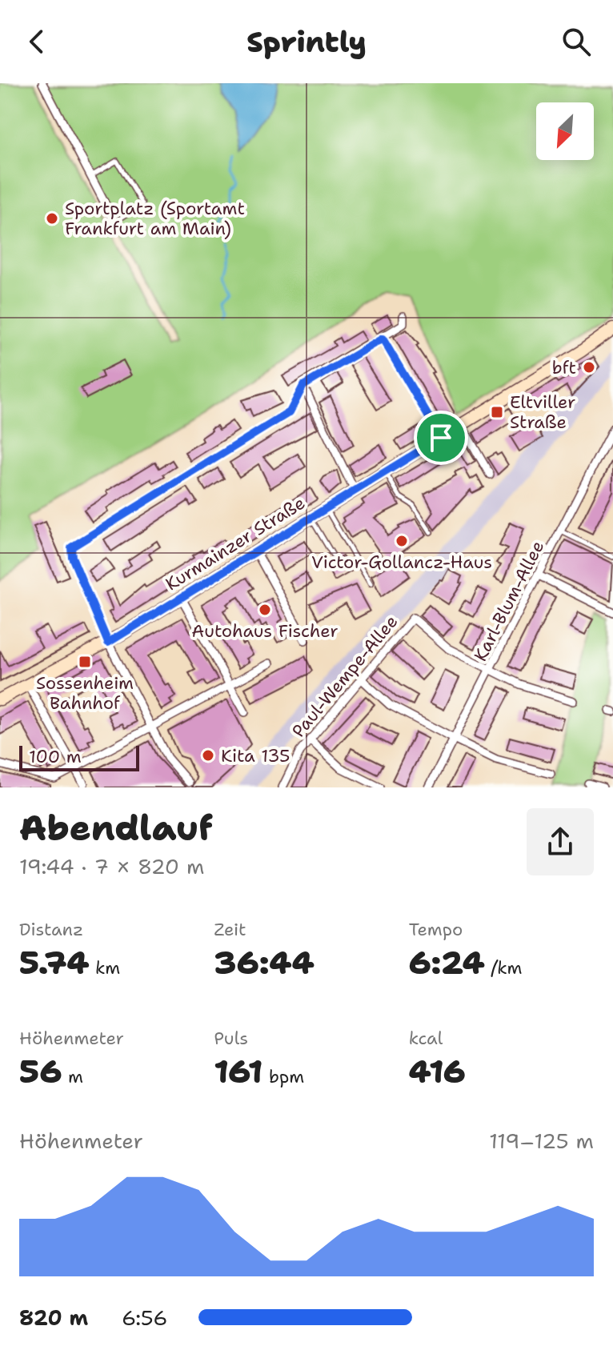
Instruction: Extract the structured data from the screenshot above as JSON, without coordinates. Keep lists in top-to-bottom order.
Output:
{
  "streets": {
    "main road": ["Kurmainzer Straße"],
    "street": ["Karl-Blum-Allee", "Paul-Wempe-Allee"]
  },
  "crossings": [
    ["Karl-Blum-Allee", "Paul-Wempe-Allee"]
  ],
  "places": {
    "other": [
      "Sportplatz (Sportamt Frankfurt am Main)",
      "bft",
      "Victor-Gollancz-Haus",
      "Autohaus Fischer",
      "Kita 135"
    ],
    "transit": ["Eltviller Straße", "Sossenheim Bahnhof"]
  },
  "scale_bar": "100 m",
  "north": "bottom left",
  "page": {
    "header": "Sprintly",
    "scale": "100 m",
    "heading": ["Abendlauf", "19:44 · 7 × 820 m"],
    "stats": [
      ["Distanz", "5.74 km"],
      ["Zeit", "36:44"],
      ["Tempo", "6:24 /km"],
      ["Höhenmeter", "56 m"],
      ["Puls", "161 bpm"],
      ["kcal", "416"]
    ],
    "chart": ["Höhenmeter", "119–125 m"],
    "list": [
      {
        "name": "820 m",
        "note": "6:56"
      }
    ]
  }
}
